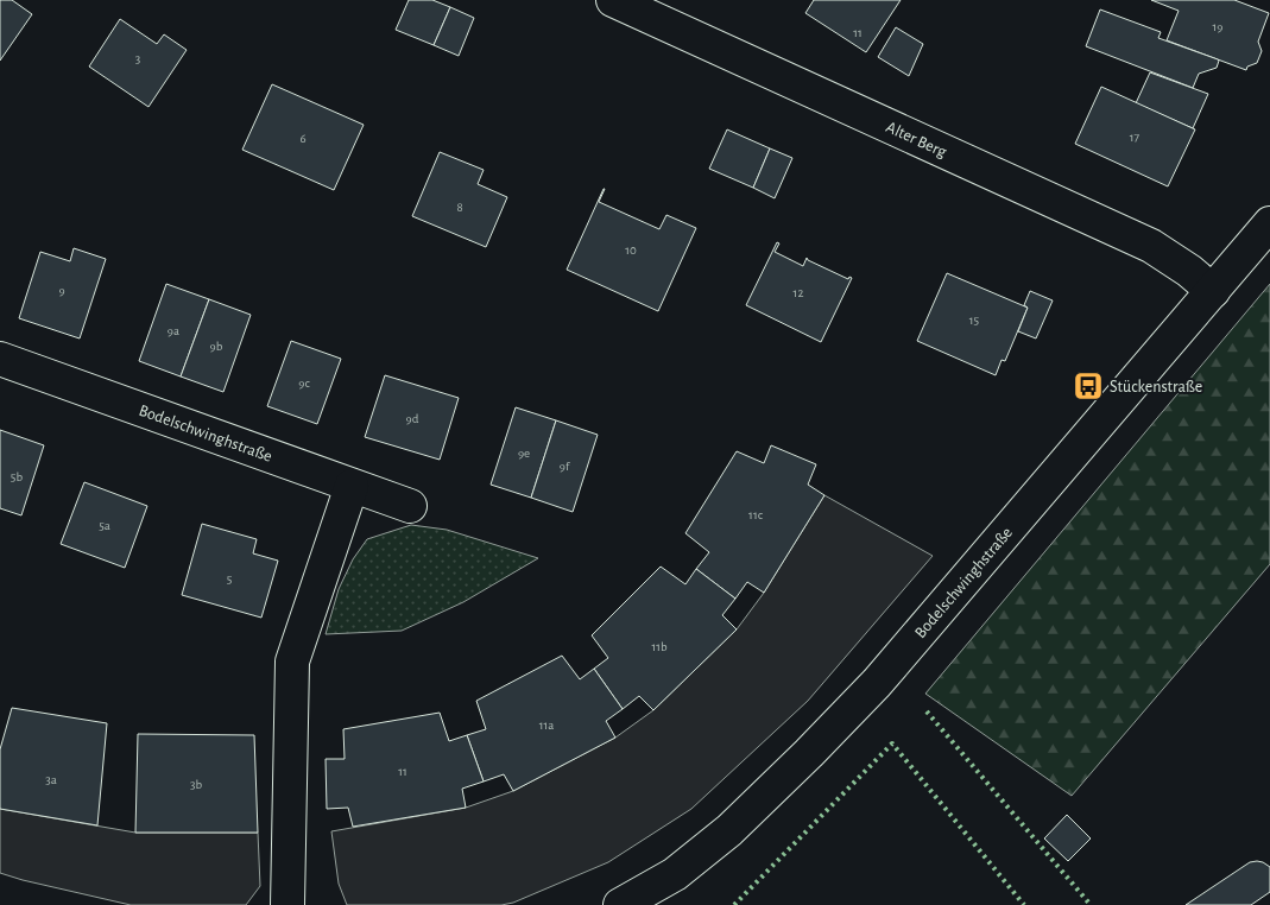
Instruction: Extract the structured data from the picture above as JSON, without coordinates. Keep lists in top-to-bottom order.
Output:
{
  "streets": {
    "street": ["Alter Berg", "Bodelschwinghstraße"]
  },
  "crossings": [
    ["Alter Berg", "Bodelschwinghstraße"]
  ],
  "places": {
    "bus stop": ["Stückenstraße"]
  },
  "house_numbers": [
    "19",
    "11",
    "3",
    "17",
    "6",
    "8",
    "10",
    "9",
    "12",
    "15",
    "9a",
    "9b",
    "9c",
    "9d",
    "9e",
    "9f",
    "5b",
    "11c",
    "5a",
    "5",
    "11b",
    "11a",
    "11",
    "3a",
    "3b"
  ]
}
